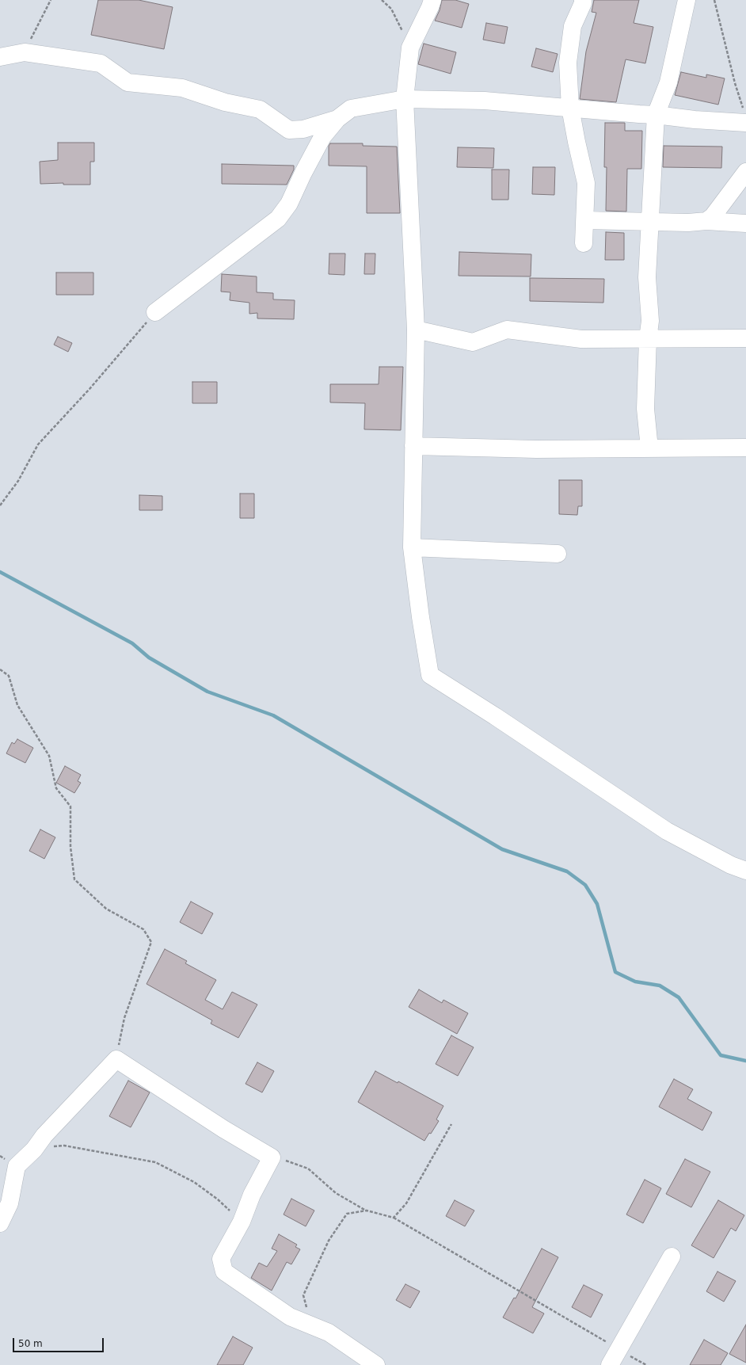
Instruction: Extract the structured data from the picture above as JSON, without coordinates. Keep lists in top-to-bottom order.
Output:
{
  "scale_bar": "50 m"
}
